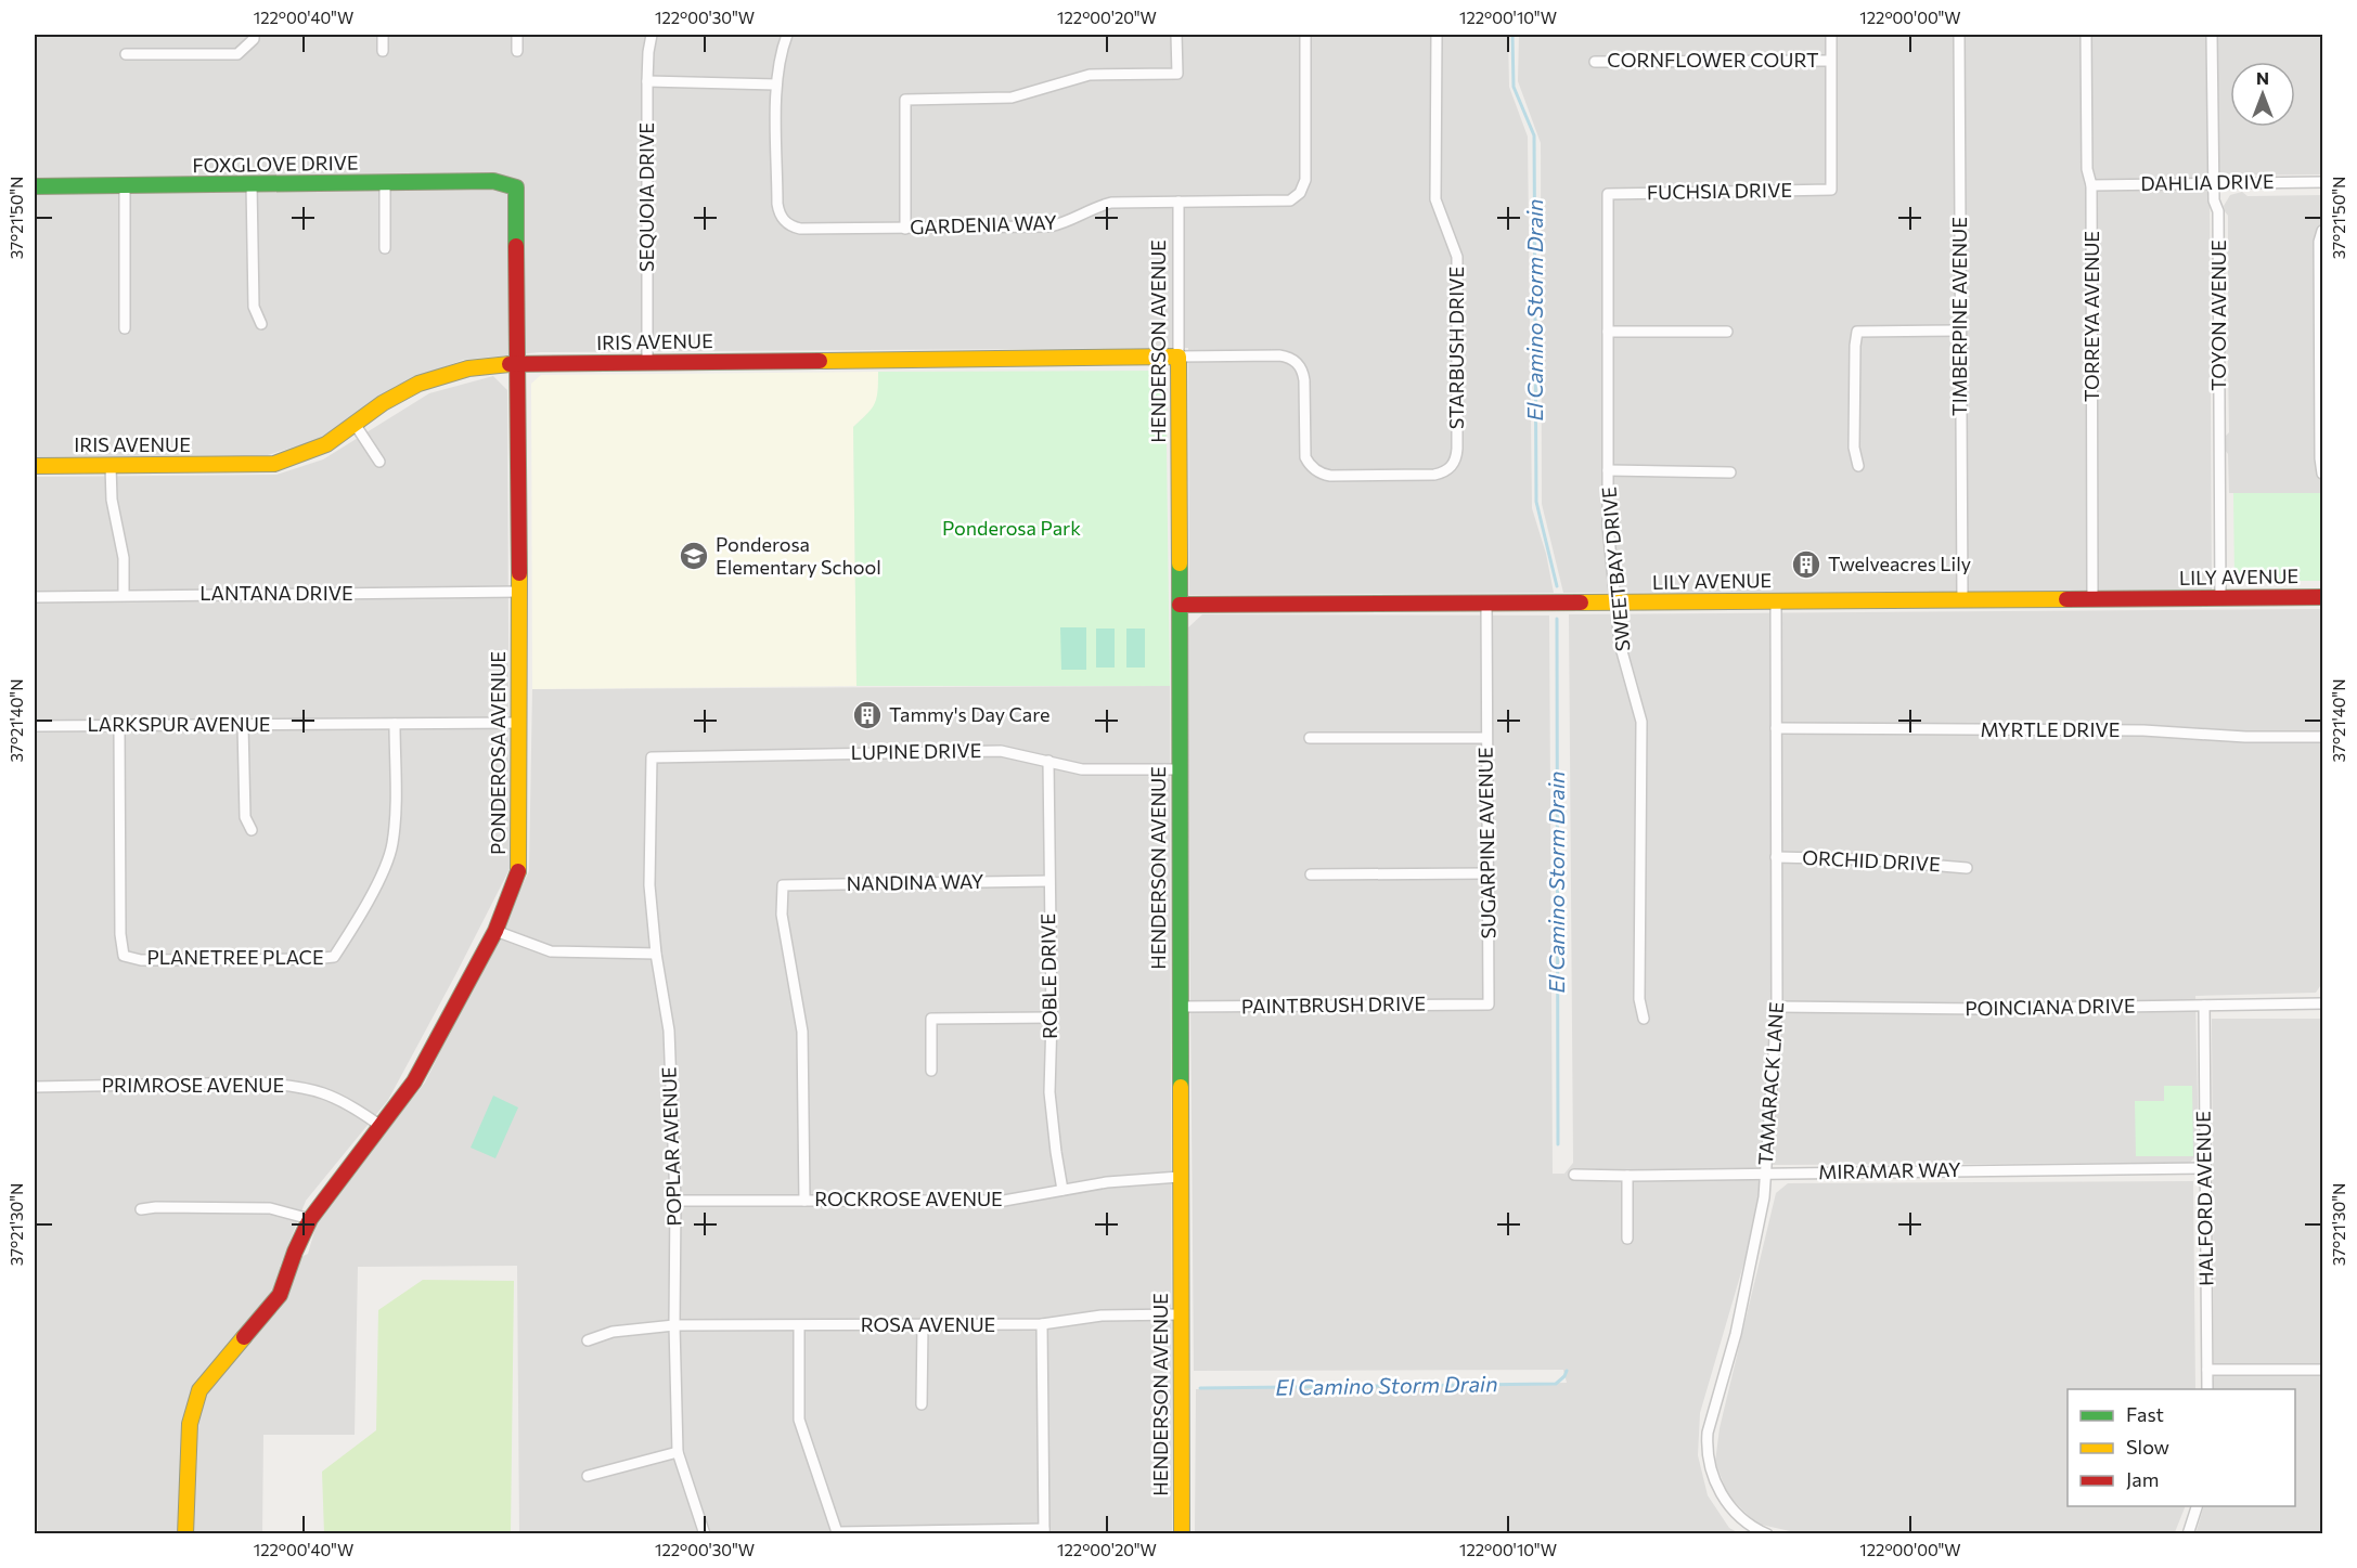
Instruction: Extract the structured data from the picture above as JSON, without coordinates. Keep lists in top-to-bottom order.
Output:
{
  "streets": {
    "street": [
      "CORNFLOWER COURT",
      "FOXGLOVE DRIVE",
      "DAHLIA DRIVE",
      "FUCHSIA DRIVE",
      "SEQUOIA DRIVE",
      "GARDENIA WAY",
      "TOYON AVENUE",
      "TIMBERPINE AVENUE",
      "TORREYA AVENUE",
      "HENDERSON AVENUE",
      "IRIS AVENUE",
      "STARBUSH DRIVE",
      "SWEETBAY DRIVE",
      "LILY AVENUE",
      "LANTANA DRIVE",
      "LARKSPUR AVENUE",
      "MYRTLE DRIVE",
      "LUPINE DRIVE",
      "PONDEROSA AVENUE",
      "SUGARPINE AVENUE",
      "ORCHID DRIVE",
      "NANDINA WAY",
      "PLANETREE PLACE",
      "ROBLE DRIVE",
      "PAINTBRUSH DRIVE",
      "POINCIANA DRIVE",
      "TAMARACK LANE",
      "PRIMROSE AVENUE",
      "POPLAR AVENUE",
      "MIRAMAR WAY",
      "HALFORD AVENUE",
      "ROCKROSE AVENUE",
      "ROSA AVENUE"
    ]
  },
  "crossings": [
    ["CORNFLOWER COURT", "FUCHSIA DRIVE"],
    ["FOXGLOVE DRIVE", "PONDEROSA AVENUE"],
    ["DAHLIA DRIVE", "TOYON AVENUE"],
    ["DAHLIA DRIVE", "TORREYA AVENUE"],
    ["FUCHSIA DRIVE", "SWEETBAY DRIVE"],
    ["SEQUOIA DRIVE", "IRIS AVENUE"],
    ["GARDENIA WAY", "HENDERSON AVENUE"],
    ["TOYON AVENUE", "LILY AVENUE"],
    ["TIMBERPINE AVENUE", "LILY AVENUE"],
    ["TORREYA AVENUE", "LILY AVENUE"],
    ["HENDERSON AVENUE", "IRIS AVENUE"],
    ["HENDERSON AVENUE", "LILY AVENUE"],
    ["HENDERSON AVENUE", "LUPINE DRIVE"],
    ["HENDERSON AVENUE", "PAINTBRUSH DRIVE"],
    ["HENDERSON AVENUE", "ROCKROSE AVENUE"],
    ["HENDERSON AVENUE", "ROSA AVENUE"],
    ["IRIS AVENUE", "STARBUSH DRIVE"],
    ["IRIS AVENUE", "PONDEROSA AVENUE"],
    ["SWEETBAY DRIVE", "LILY AVENUE"],
    ["LILY AVENUE", "SUGARPINE AVENUE"],
    ["LILY AVENUE", "TAMARACK LANE"],
    ["LANTANA DRIVE", "PONDEROSA AVENUE"],
    ["LARKSPUR AVENUE", "PONDEROSA AVENUE"],
    ["LARKSPUR AVENUE", "PLANETREE PLACE"],
    ["MYRTLE DRIVE", "TAMARACK LANE"],
    ["LUPINE DRIVE", "ROBLE DRIVE"],
    ["LUPINE DRIVE", "POPLAR AVENUE"],
    ["PONDEROSA AVENUE", "PRIMROSE AVENUE"],
    ["SUGARPINE AVENUE", "PAINTBRUSH DRIVE"],
    ["ORCHID DRIVE", "TAMARACK LANE"],
    ["NANDINA WAY", "ROBLE DRIVE"],
    ["NANDINA WAY", "ROCKROSE AVENUE"],
    ["ROBLE DRIVE", "ROCKROSE AVENUE"],
    ["POINCIANA DRIVE", "TAMARACK LANE"],
    ["POINCIANA DRIVE", "HALFORD AVENUE"],
    ["TAMARACK LANE", "MIRAMAR WAY"],
    ["POPLAR AVENUE", "ROCKROSE AVENUE"],
    ["POPLAR AVENUE", "ROSA AVENUE"],
    ["MIRAMAR WAY", "HALFORD AVENUE"]
  ],
  "water": ["El Camino Storm Drain"],
  "parks": ["Ponderosa Park"],
  "places": {
    "school or university": ["Ponderosa Elementary School"],
    "building": ["Twelveacres Lily", "Tammy's Day Care"]
  },
  "legend": ["Fast", "Slow", "Jam"],
  "north": "top",
  "coordinates": [
    "122°00'40\"W",
    "122°00'30\"W",
    "122°00'20\"W",
    "122°00'10\"W",
    "122°00'00\"W",
    "37°21'50\"N",
    "37°21'40\"N",
    "37°21'30\"N"
  ]
}
